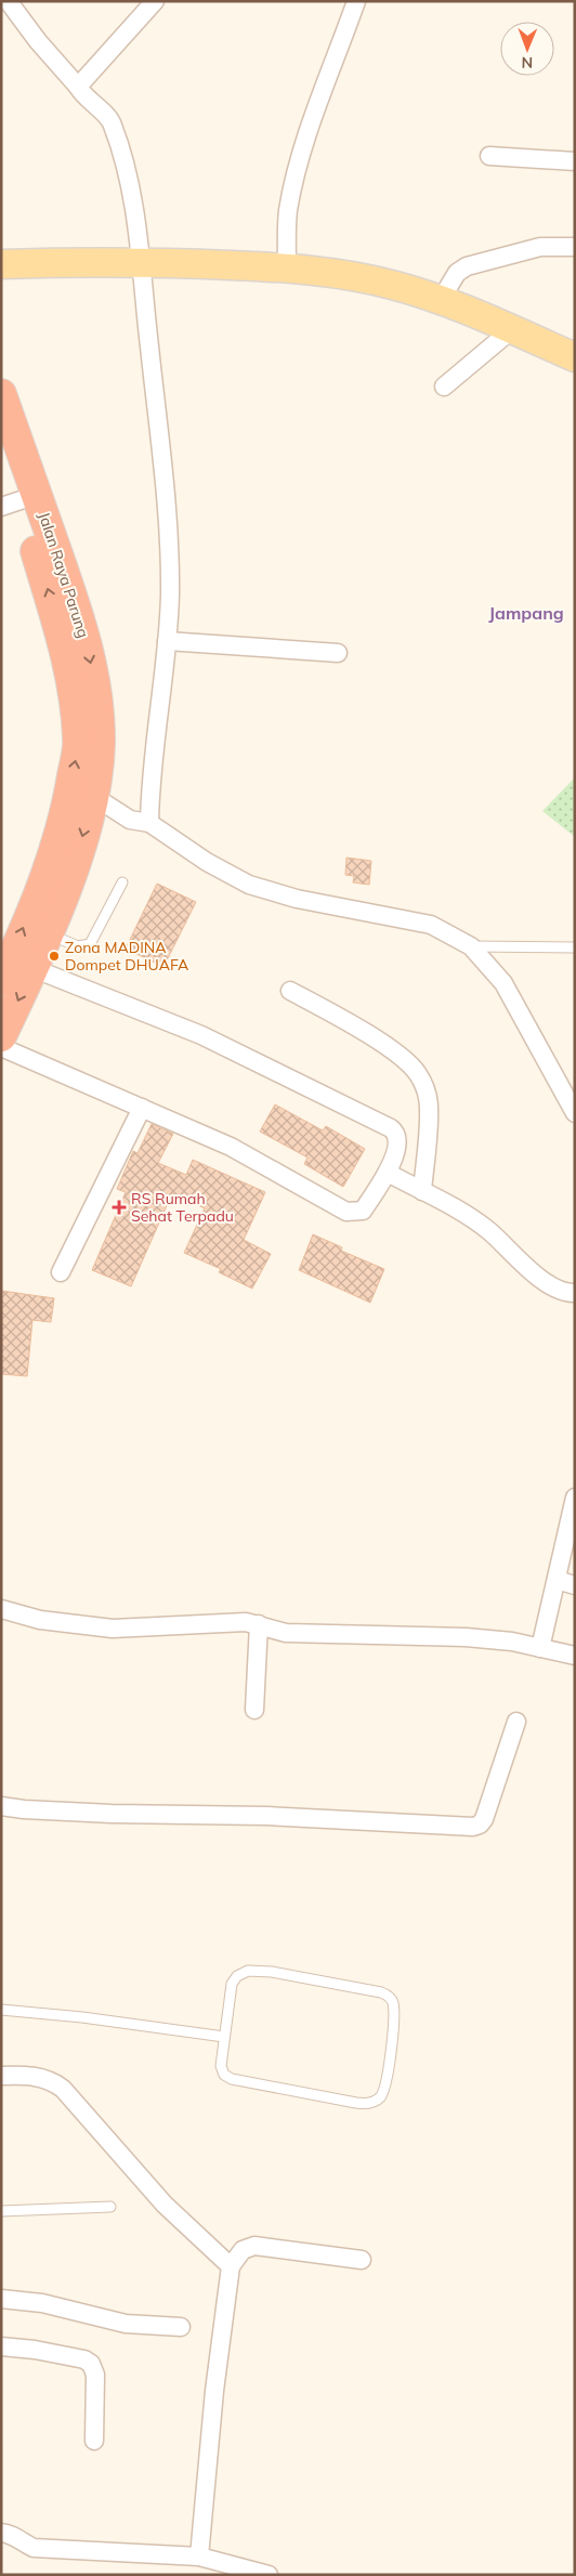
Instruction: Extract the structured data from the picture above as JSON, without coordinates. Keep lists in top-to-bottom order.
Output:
{
  "streets": {
    "highway": ["Jalan Raya Parung"]
  },
  "districts": ["Jampang"],
  "places": {
    "other": ["Zona MADINA Dompet DHUAFA"],
    "health": ["RS Rumah Sehat Terpadu"]
  },
  "north": "bottom"
}
